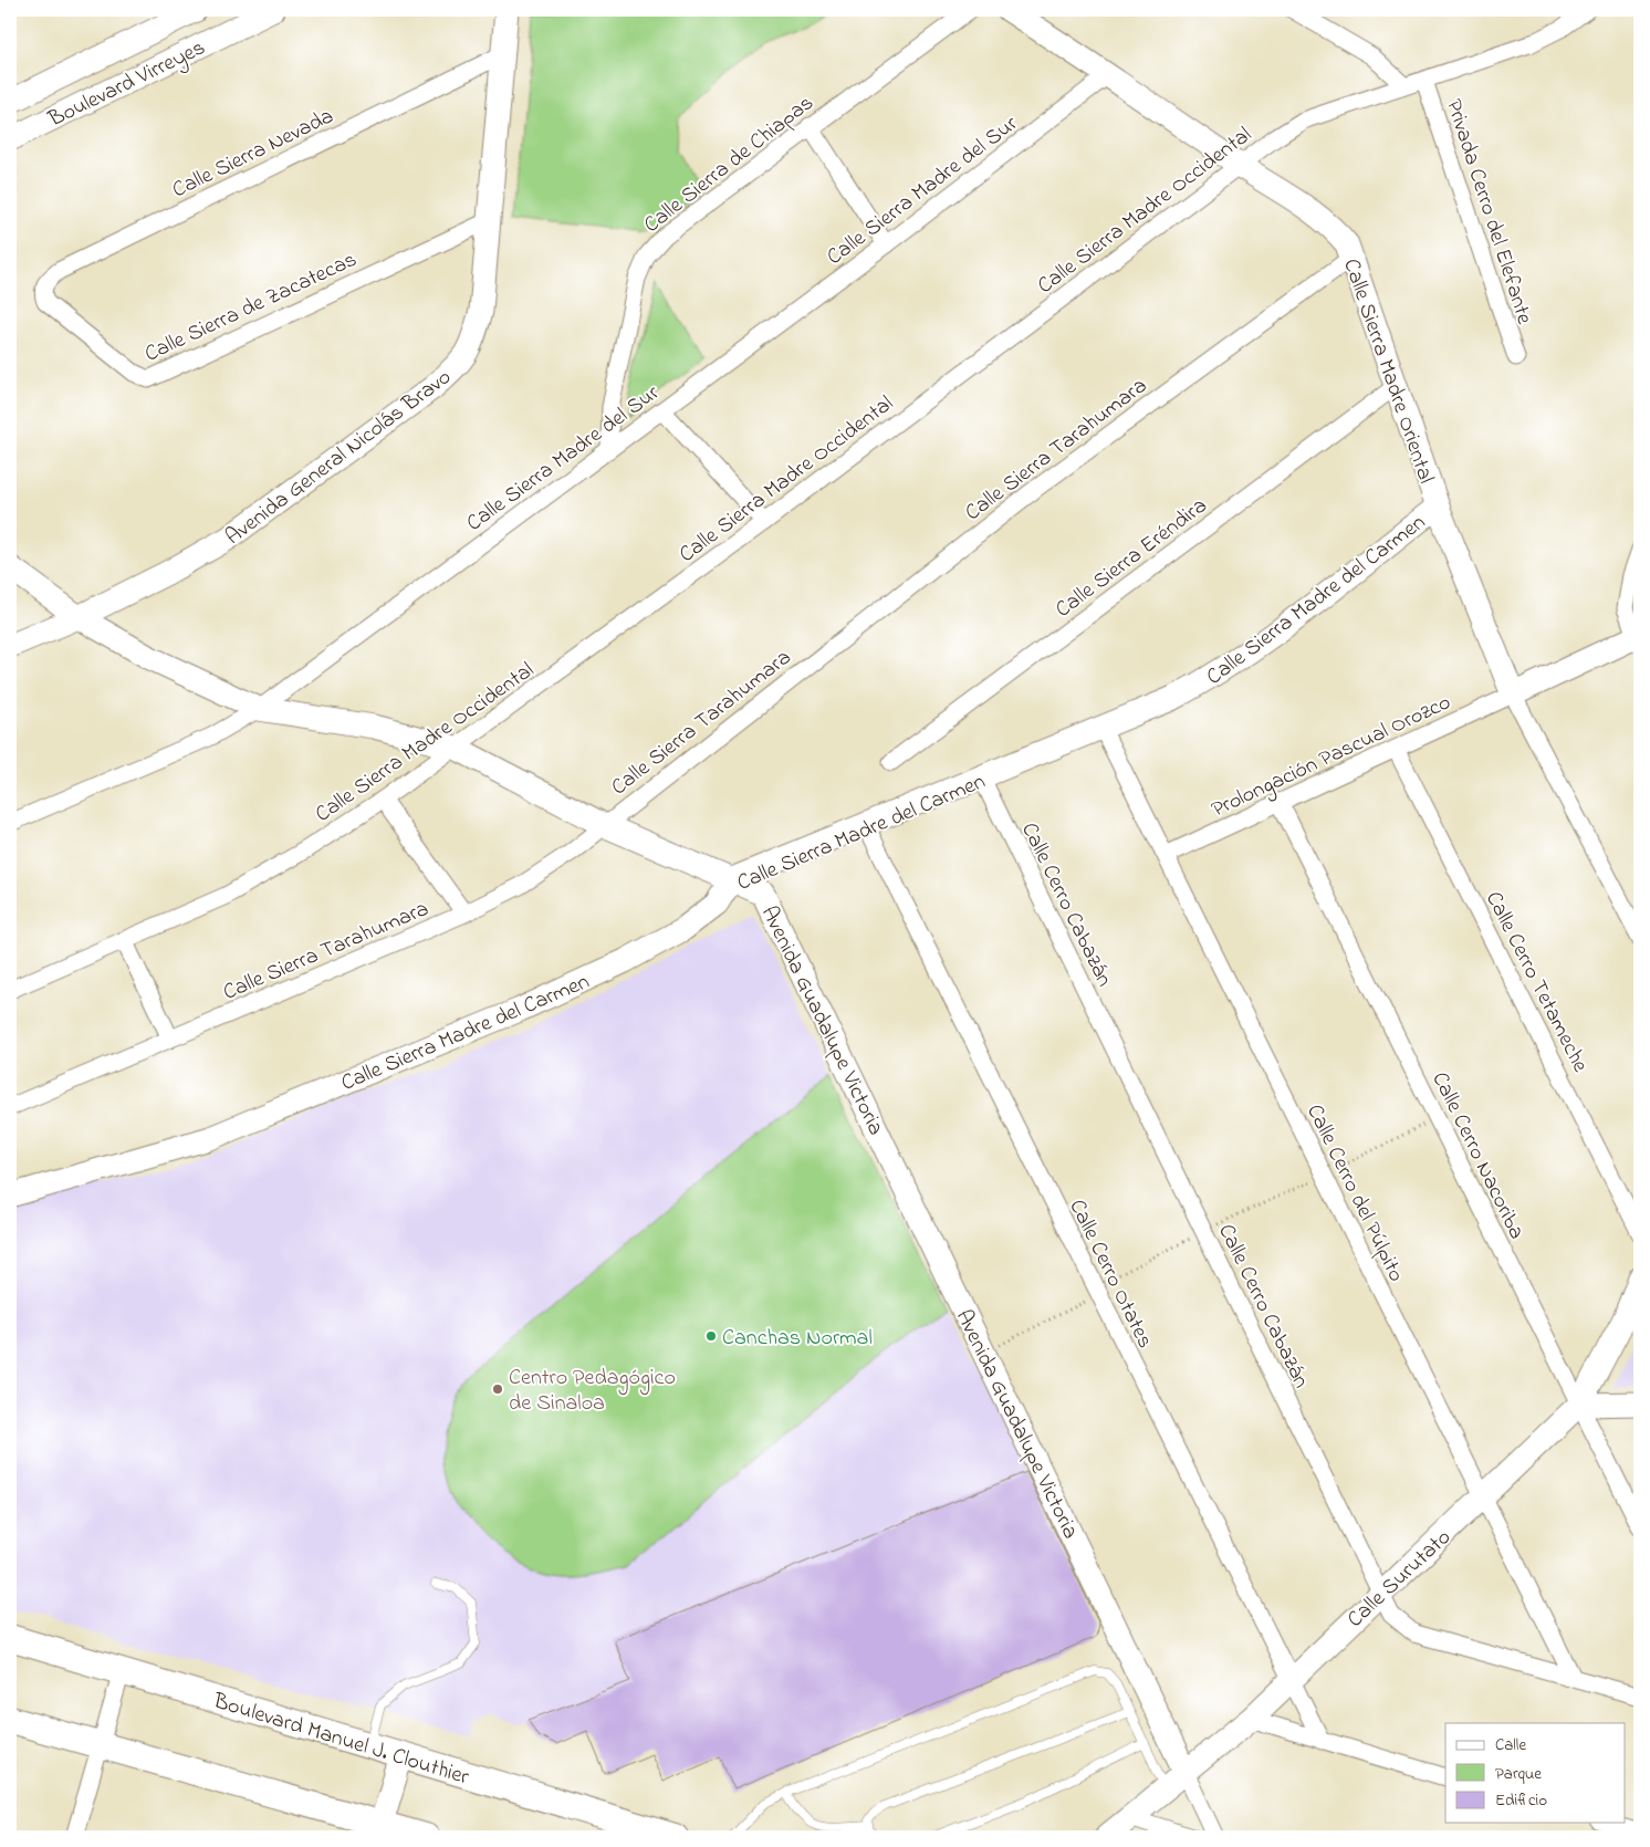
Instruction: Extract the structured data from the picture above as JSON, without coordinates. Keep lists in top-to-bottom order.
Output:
{
  "streets": {
    "main road": ["Boulevard Manuel J. Clouthier"],
    "street": [
      "Boulevard Virreyes",
      "Calle Sierra Nevada",
      "Calle Sierra de Chiapas",
      "Calle Sierra Madre del Sur",
      "Calle Sierra Madre Occidental",
      "Privada Cerro del Elefante",
      "Calle Sierra de Zacatecas",
      "Calle Sierra Madre Oriental",
      "Calle Sierra Tarahumara",
      "Avenida General Nicolás Bravo",
      "Calle Sierra Eréndira",
      "Calle Sierra Madre del Carmen",
      "Prolongación Pascual Orozco",
      "Calle Cerro Cabazán",
      "Calle Cerro Tetameche",
      "Avenida Guadalupe Victoria",
      "Calle Cerro Nacoriba",
      "Calle Cerro del Púlpito",
      "Calle Cerro Otates",
      "Calle Surutato"
    ]
  },
  "crossings": [
    ["Calle Sierra Nevada", "Calle Sierra de Zacatecas"],
    ["Calle Sierra Nevada", "Avenida General Nicolás Bravo"],
    ["Calle Sierra de Chiapas", "Calle Sierra Madre del Sur"],
    ["Calle Sierra Madre del Sur", "Calle Sierra Madre Oriental"],
    ["Calle Sierra Madre del Sur", "Avenida Guadalupe Victoria"],
    ["Calle Sierra Madre Occidental", "Privada Cerro del Elefante"],
    ["Calle Sierra Madre Occidental", "Calle Sierra Madre Oriental"],
    ["Calle Sierra Madre Occidental", "Avenida Guadalupe Victoria"],
    ["Calle Sierra de Zacatecas", "Avenida General Nicolás Bravo"],
    ["Calle Sierra Madre Oriental", "Calle Sierra Tarahumara"],
    ["Calle Sierra Madre Oriental", "Calle Sierra Eréndira"],
    ["Calle Sierra Madre Oriental", "Calle Sierra Madre del Carmen"],
    ["Calle Sierra Madre Oriental", "Prolongación Pascual Orozco"],
    ["Calle Sierra Tarahumara", "Avenida Guadalupe Victoria"],
    ["Avenida General Nicolás Bravo", "Avenida Guadalupe Victoria"],
    ["Calle Sierra Madre del Carmen", "Calle Cerro Cabazán"],
    ["Calle Sierra Madre del Carmen", "Avenida Guadalupe Victoria"],
    ["Calle Sierra Madre del Carmen", "Calle Cerro del Púlpito"],
    ["Calle Sierra Madre del Carmen", "Calle Cerro Otates"],
    ["Prolongación Pascual Orozco", "Calle Cerro Tetameche"],
    ["Prolongación Pascual Orozco", "Calle Cerro Nacoriba"],
    ["Prolongación Pascual Orozco", "Calle Cerro del Púlpito"],
    ["Calle Cerro Cabazán", "Calle Cerro del Púlpito"],
    ["Calle Cerro Cabazán", "Calle Surutato"],
    ["Avenida Guadalupe Victoria", "Calle Surutato"],
    ["Calle Cerro Nacoriba", "Calle Surutato"],
    ["Calle Cerro del Púlpito", "Calle Surutato"],
    ["Calle Cerro Otates", "Calle Surutato"]
  ],
  "places": ["Canchas Normal", "Centro Pedagógico de Sinaloa"],
  "legend": ["Calle", "Parque", "Edificio"]
}
